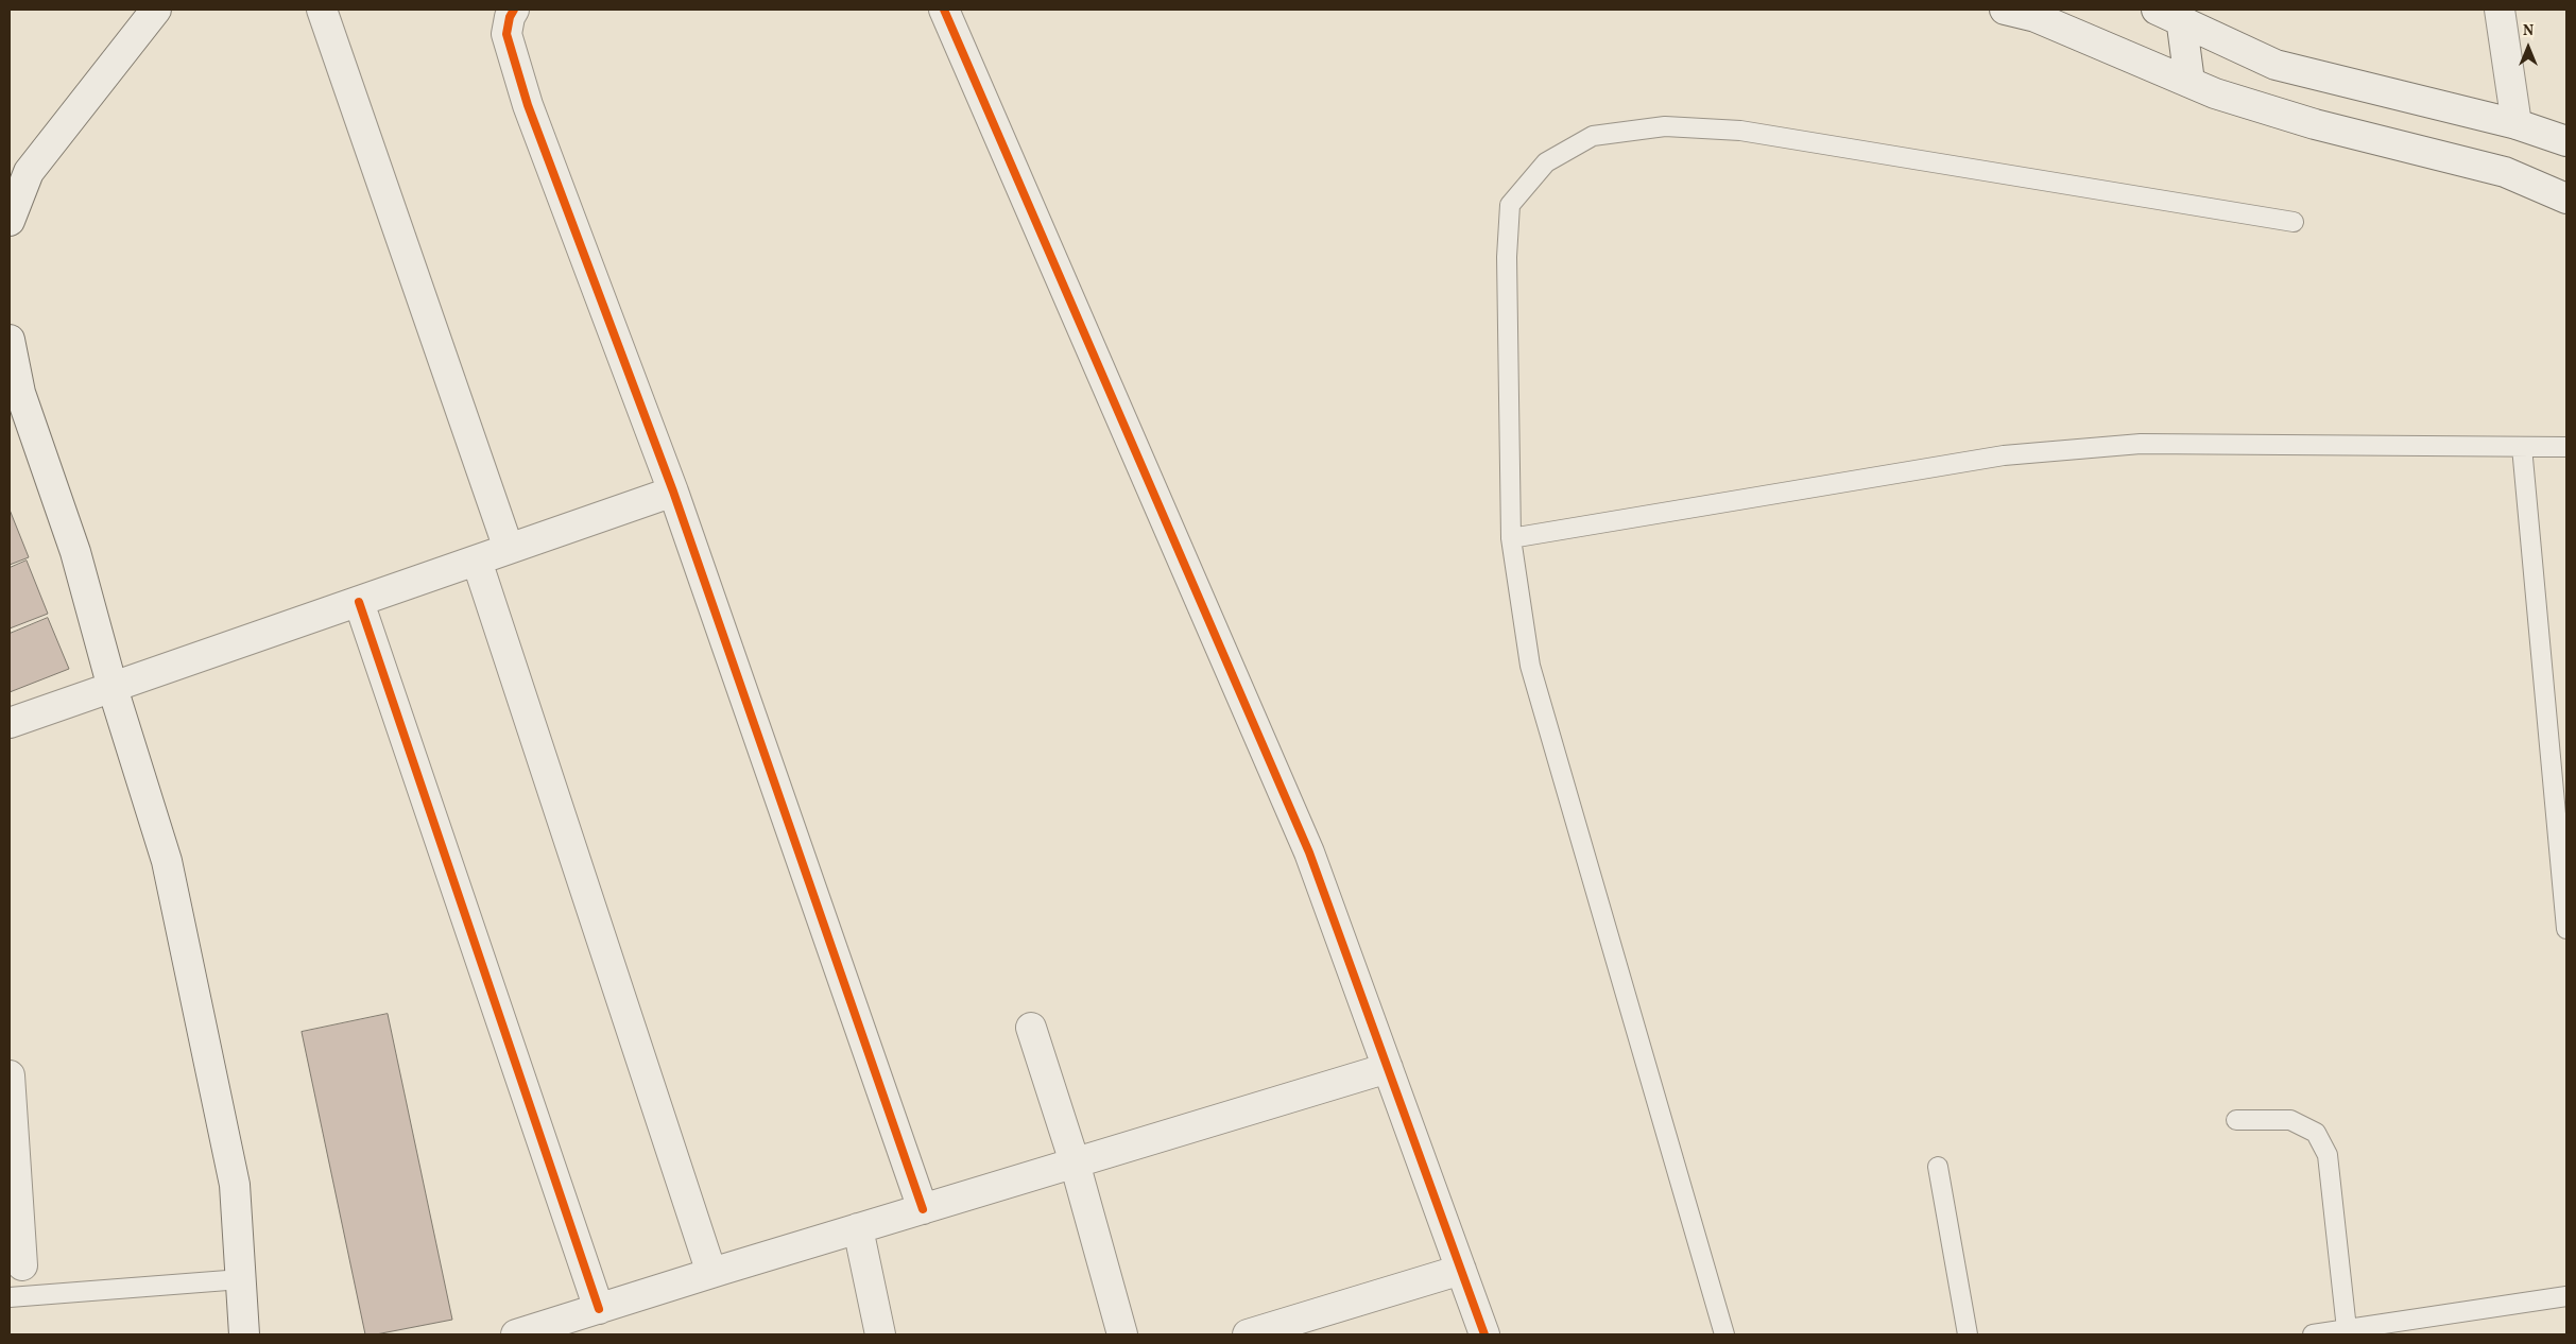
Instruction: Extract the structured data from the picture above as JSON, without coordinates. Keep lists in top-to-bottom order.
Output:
{
  "north": "top"
}
